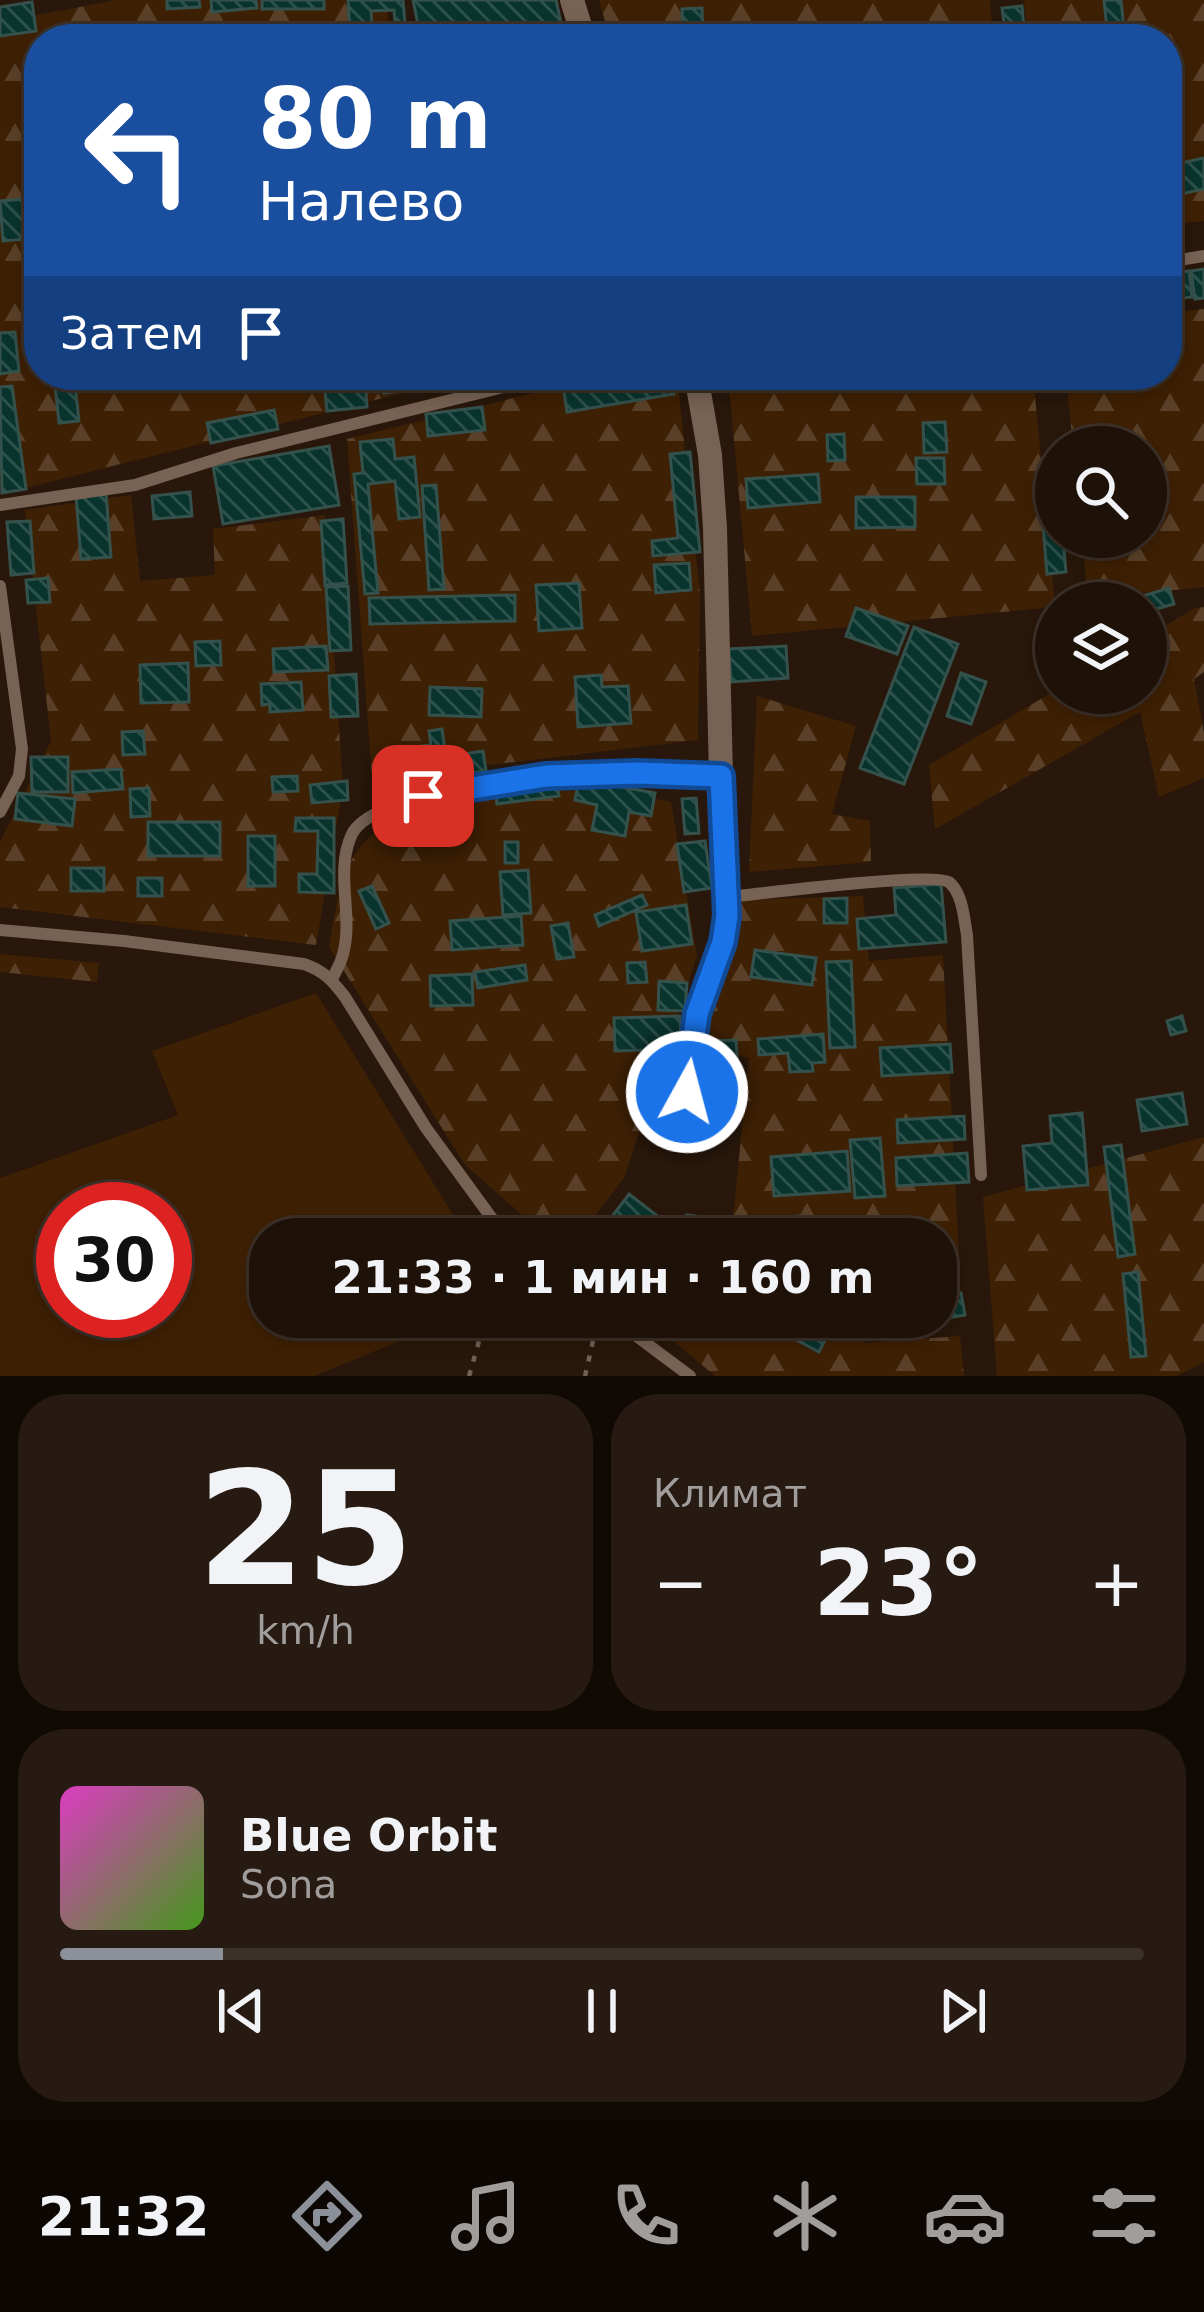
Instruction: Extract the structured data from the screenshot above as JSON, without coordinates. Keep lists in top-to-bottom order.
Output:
{
  "page": {
    "turn": ["80 m", "Налево"],
    "then": "Затем",
    "limit": "30",
    "trip": "21:33 · 1 мин · 160 m",
    "tile": [
      ["25", "km/h"],
      "Климат"
    ],
    "heat": ["−", "23°", "+"],
    "song": ["Blue Orbit", "Sona"],
    "tabs": "21:32"
  }
}
